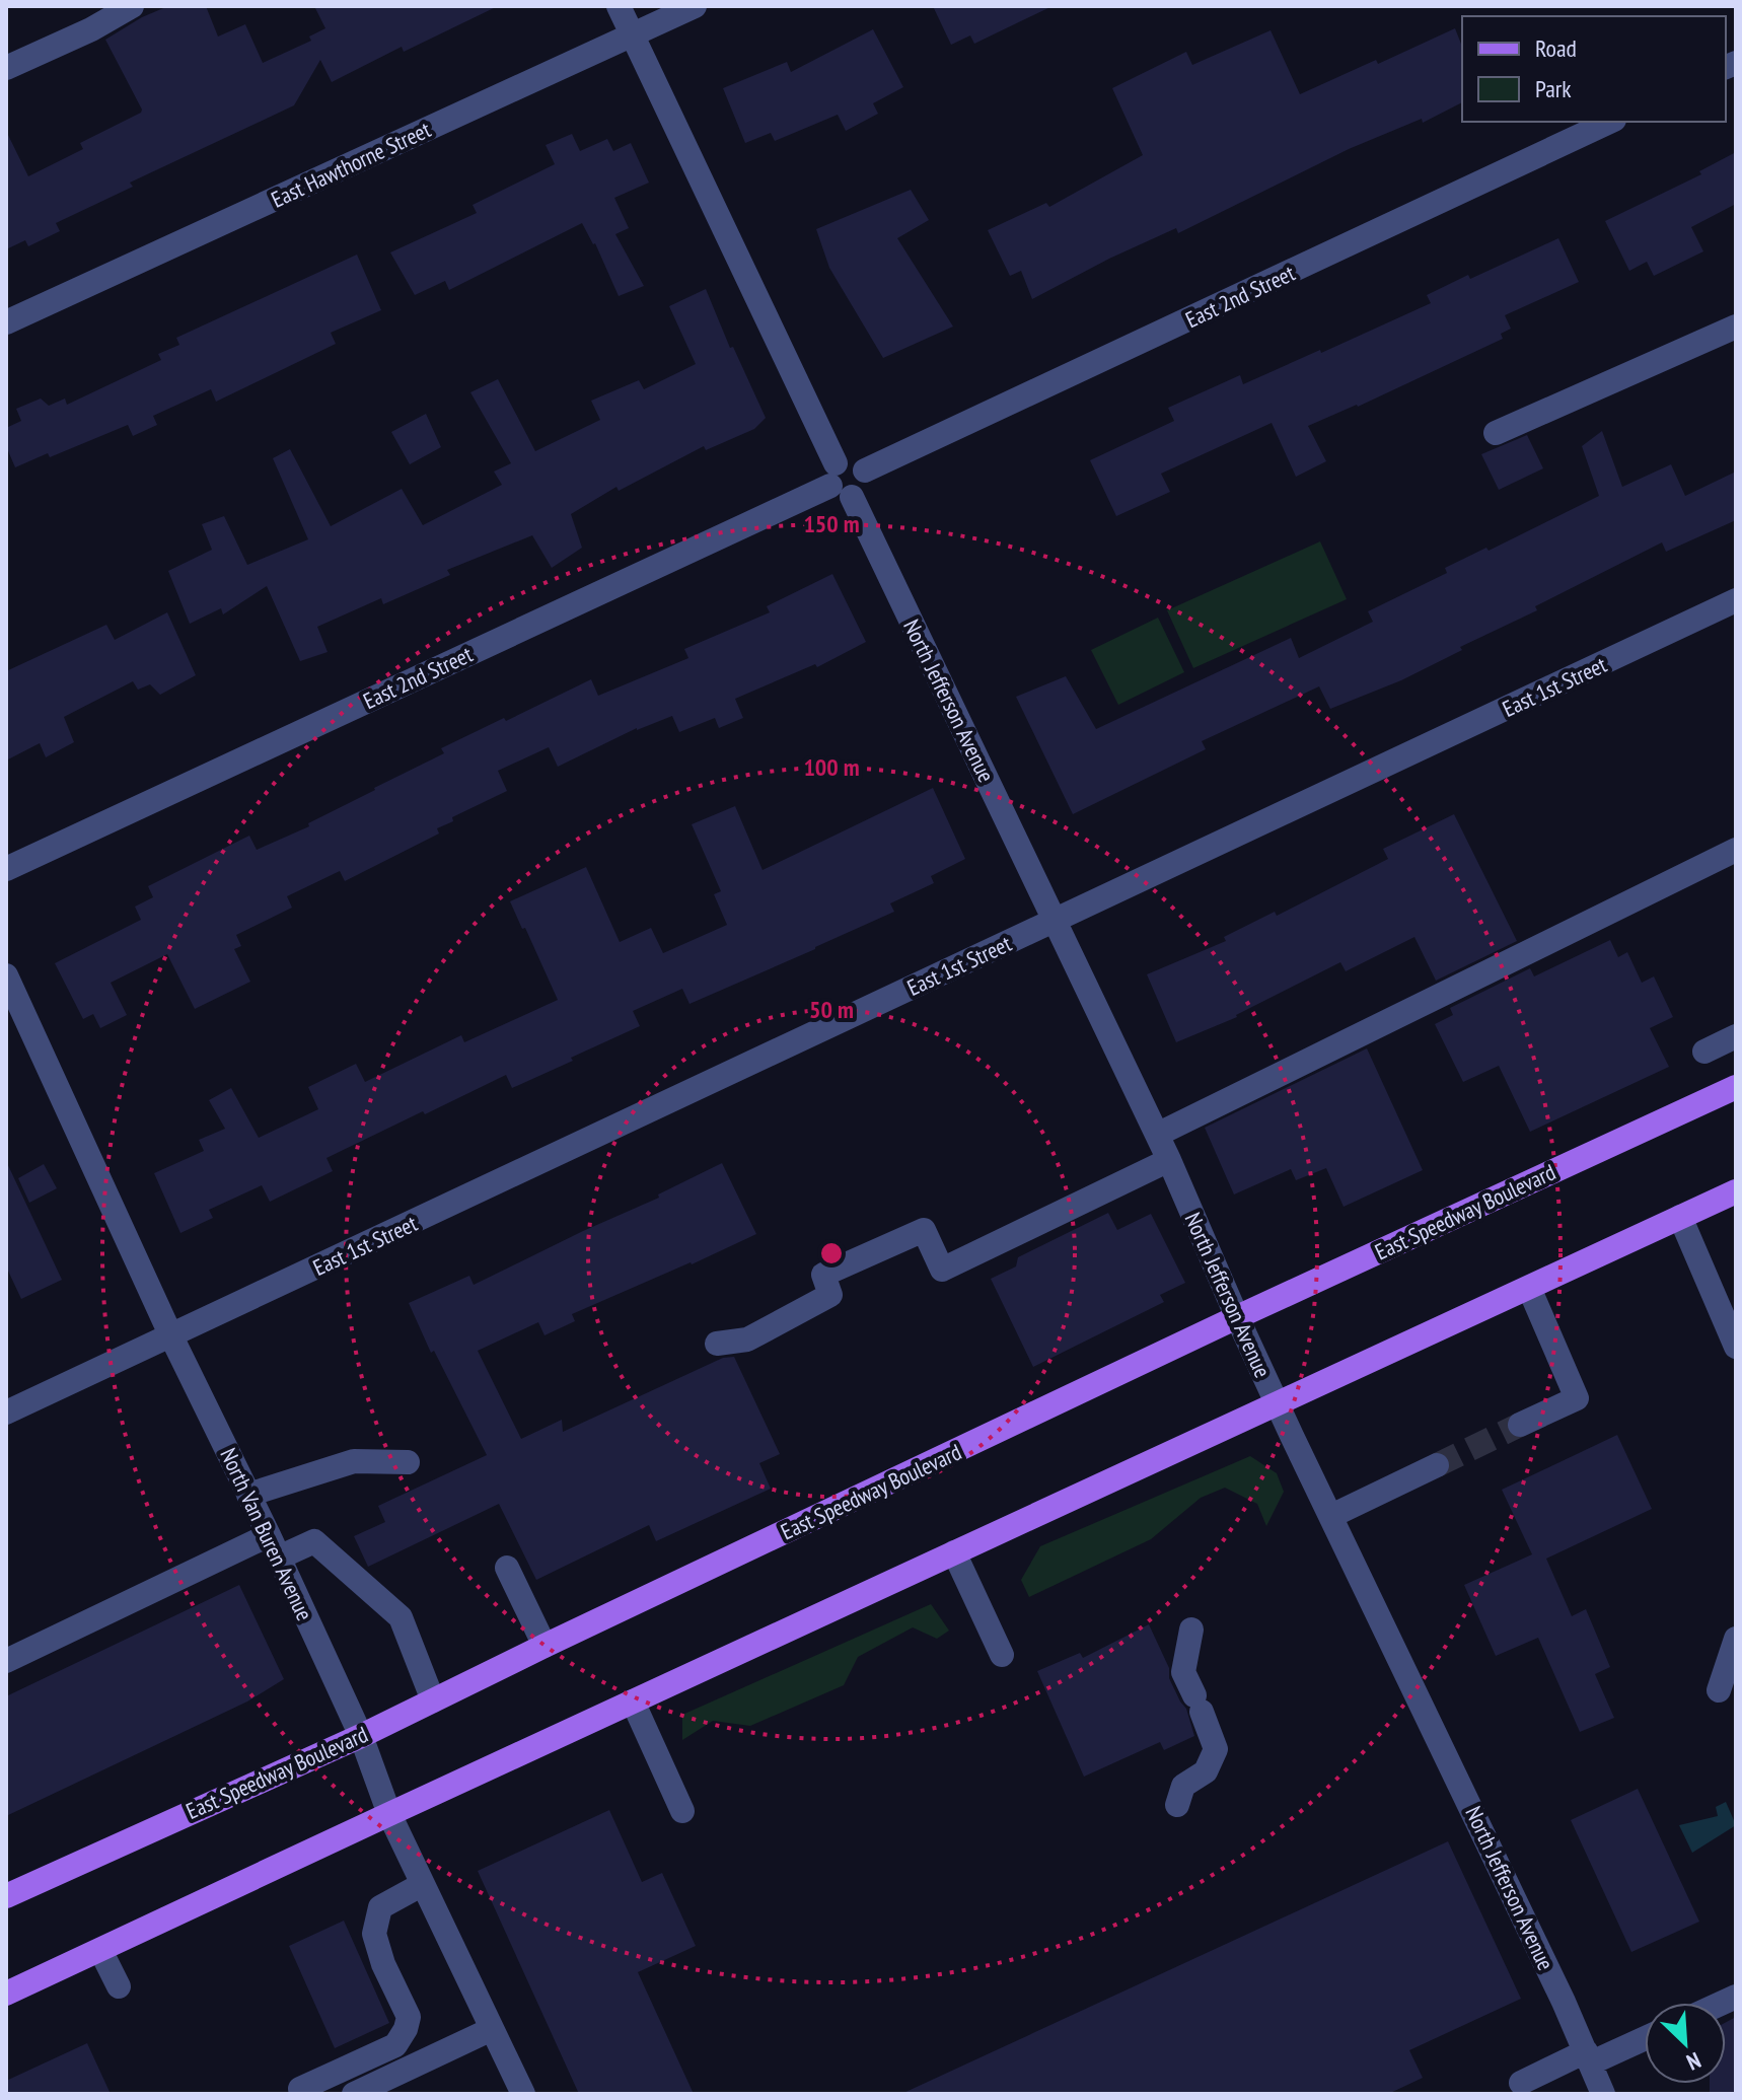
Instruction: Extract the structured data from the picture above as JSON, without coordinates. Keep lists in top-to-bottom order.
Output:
{
  "streets": {
    "main road": ["East Speedway Boulevard"],
    "street": [
      "East Hawthorne Street",
      "East 2nd Street",
      "East 1st Street",
      "North Jefferson Avenue",
      "North Van Buren Avenue"
    ]
  },
  "crossings": [
    ["East Hawthorne Street", "North Jefferson Avenue"],
    ["East 2nd Street", "North Jefferson Avenue"],
    ["East 1st Street", "North Jefferson Avenue"],
    ["East 1st Street", "North Van Buren Avenue"],
    ["North Jefferson Avenue", "East Speedway Boulevard"],
    ["East Speedway Boulevard", "North Van Buren Avenue"]
  ],
  "legend": ["Road", "Park"],
  "north": "bottom right",
  "rings": ["150 m", "100 m", "50 m"]
}
